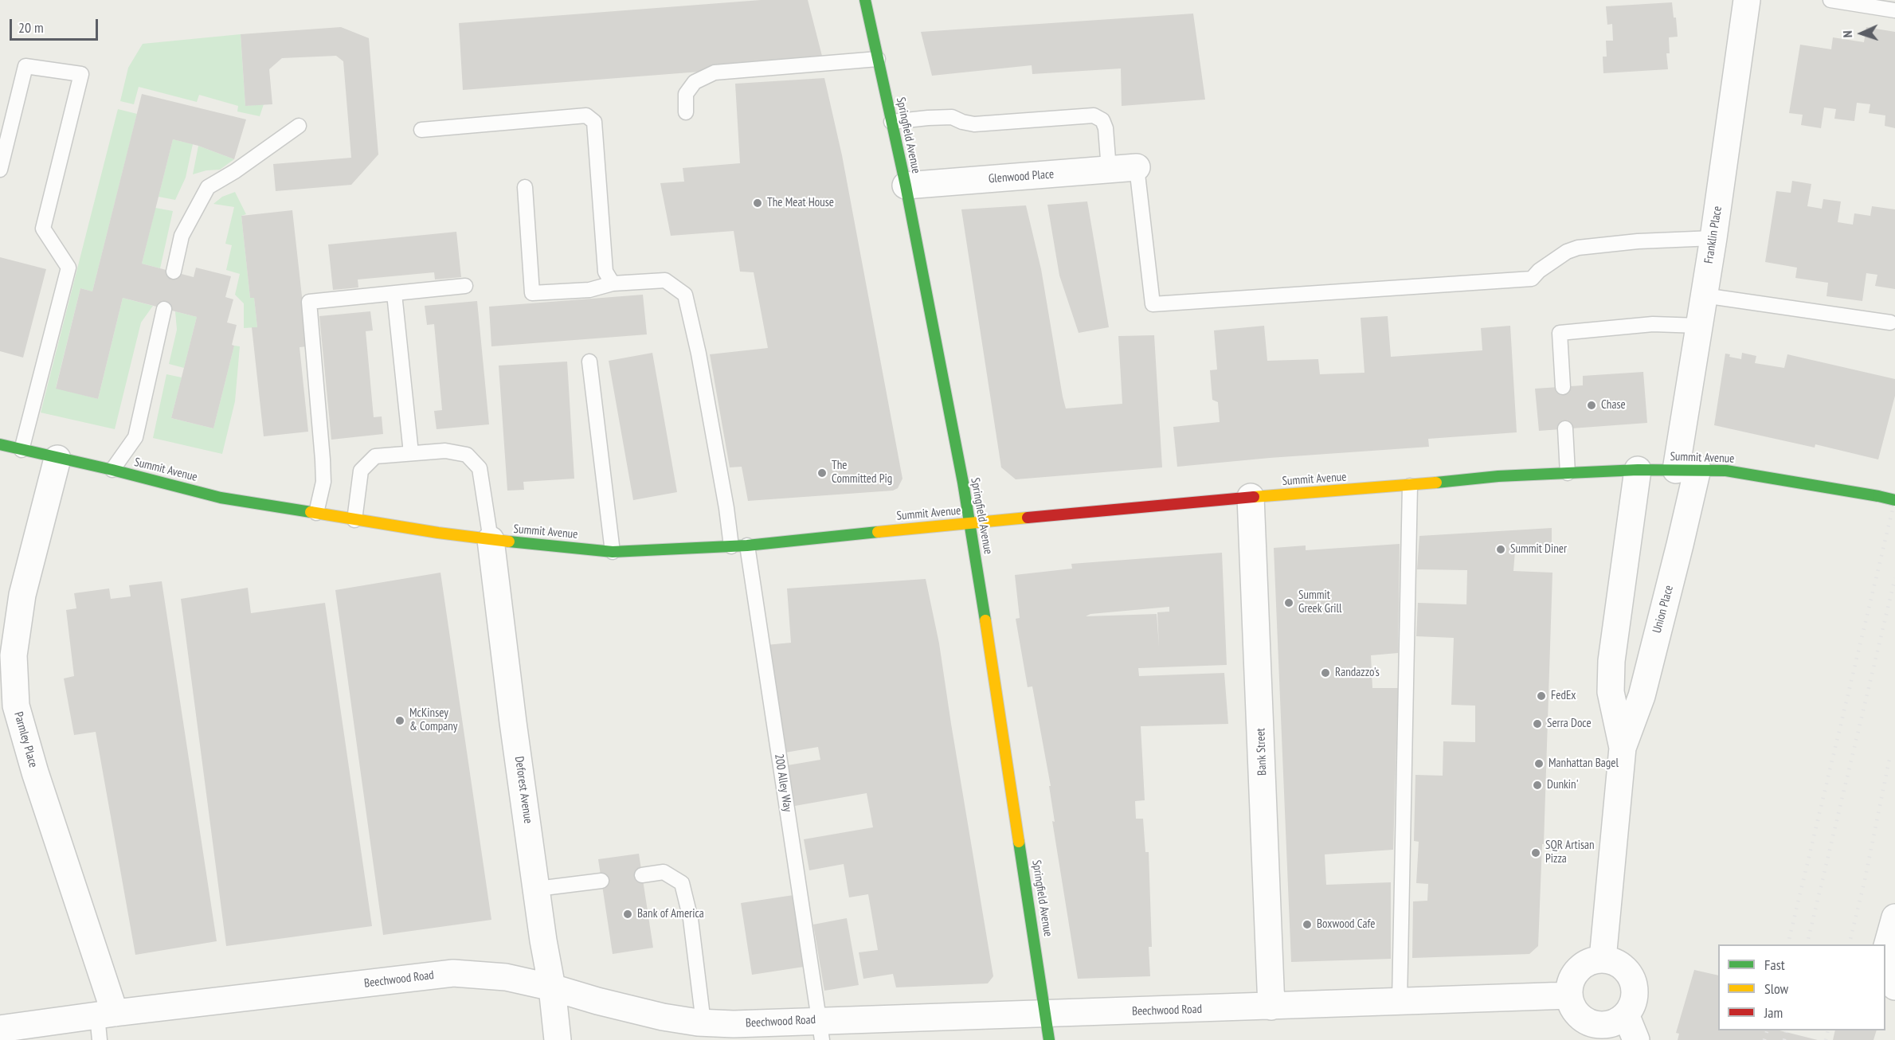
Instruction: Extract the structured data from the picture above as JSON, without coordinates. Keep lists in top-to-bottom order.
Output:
{
  "streets": {
    "street": [
      "Springfield Avenue",
      "Glenwood Place",
      "Franklin Place",
      "Summit Avenue",
      "Union Place",
      "Parmley Place",
      "Bank Street",
      "Deforest Avenue",
      "Beechwood Road"
    ],
    "lane": ["200 Alley Way"]
  },
  "crossings": [
    ["Springfield Avenue", "Glenwood Place"],
    ["Springfield Avenue", "Summit Avenue"],
    ["Springfield Avenue", "Beechwood Road"],
    ["Franklin Place", "Summit Avenue"],
    ["Franklin Place", "Union Place"],
    ["Summit Avenue", "Union Place"],
    ["Summit Avenue", "Parmley Place"],
    ["Summit Avenue", "Bank Street"],
    ["Summit Avenue", "200 Alley Way"],
    ["Summit Avenue", "Deforest Avenue"],
    ["Union Place", "Beechwood Road"],
    ["Parmley Place", "Beechwood Road"],
    ["Bank Street", "Beechwood Road"],
    ["200 Alley Way", "Beechwood Road"],
    ["Deforest Avenue", "Beechwood Road"]
  ],
  "places": [
    "The Meat House",
    "Chase",
    "The Committed Pig",
    "Summit Diner",
    "Summit Greek Grill",
    "Randazzo's",
    "FedEx",
    "McKinsey & Company",
    "Serra Doce",
    "Manhattan Bagel",
    "Dunkin'",
    "SQR Artisan Pizza",
    "Bank of America",
    "Boxwood Cafe"
  ],
  "legend": ["Fast", "Slow", "Jam"],
  "scale_bar": "20 m",
  "north": "left"
}
